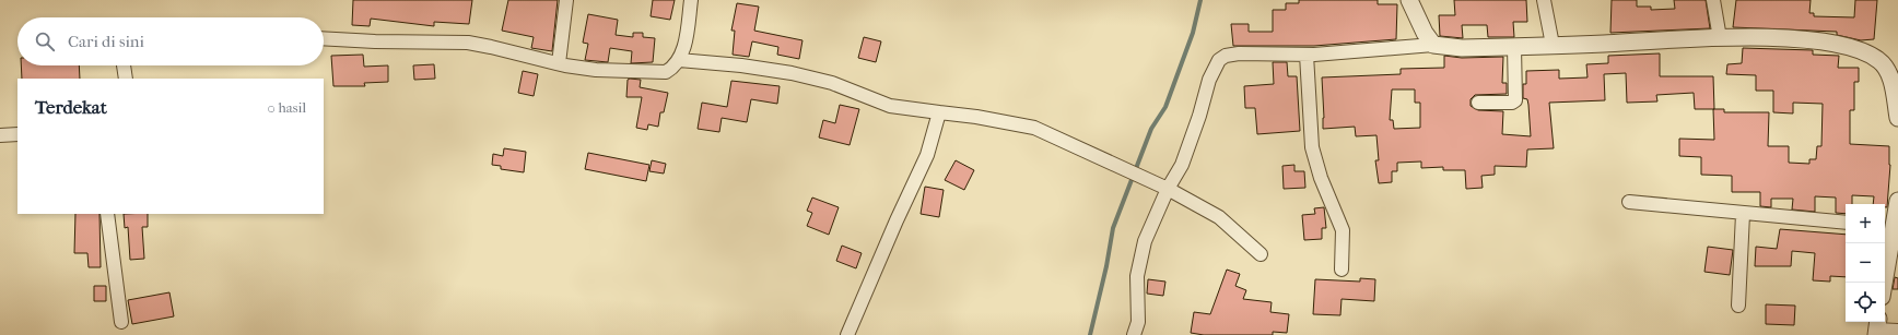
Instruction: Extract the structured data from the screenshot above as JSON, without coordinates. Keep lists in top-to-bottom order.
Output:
{
  "page": {
    "search": "Cari di sini",
    "heading": ["Terdekat", "0 hasil"],
    "map_buttons": ["+", "−"]
  }
}
